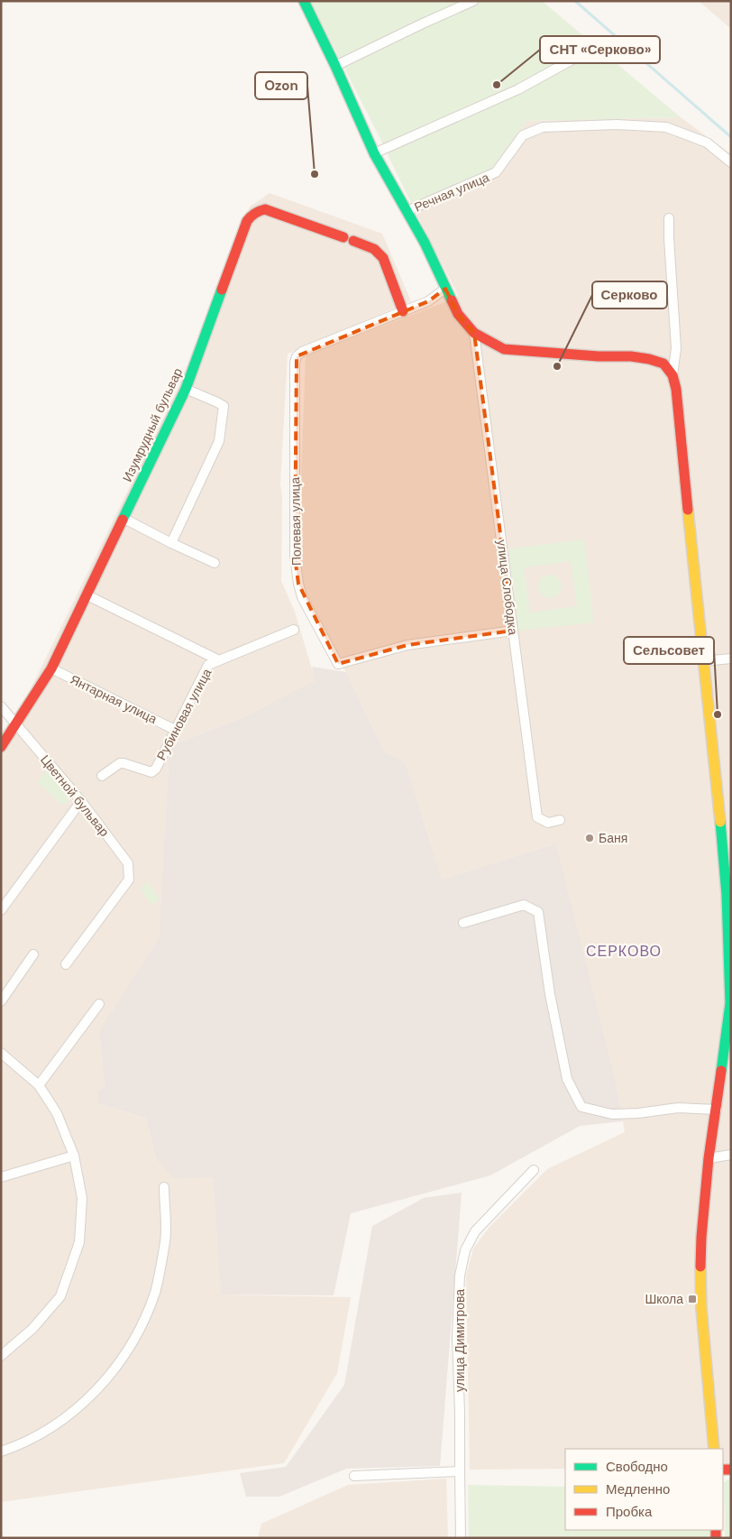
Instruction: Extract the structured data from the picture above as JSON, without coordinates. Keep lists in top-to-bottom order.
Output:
{
  "streets": {
    "main road": ["Изумрудный бульвар"],
    "street": [
      "Речная улица",
      "Полевая улица",
      "улица Слободка",
      "Янтарная улица",
      "Рубиновая улица",
      "Цветной бульвар",
      "улица Димитрова"
    ]
  },
  "crossings": [
    ["Изумрудный бульвар", "Полевая улица"],
    ["Изумрудный бульвар", "Янтарная улица"],
    ["Изумрудный бульвар", "Рубиновая улица"],
    ["Изумрудный бульвар", "Цветной бульвар"],
    ["Полевая улица", "улица Слободка"],
    ["Янтарная улица", "Рубиновая улица"]
  ],
  "districts": ["СЕРКОВО"],
  "places": {
    "other": [
      "СНТ «Серково»",
      "Ozon",
      "Серково",
      "Сельсовет",
      "Баня"
    ],
    "transit": ["Школа"]
  },
  "legend": ["Свободно", "Медленно", "Пробка"]
}
